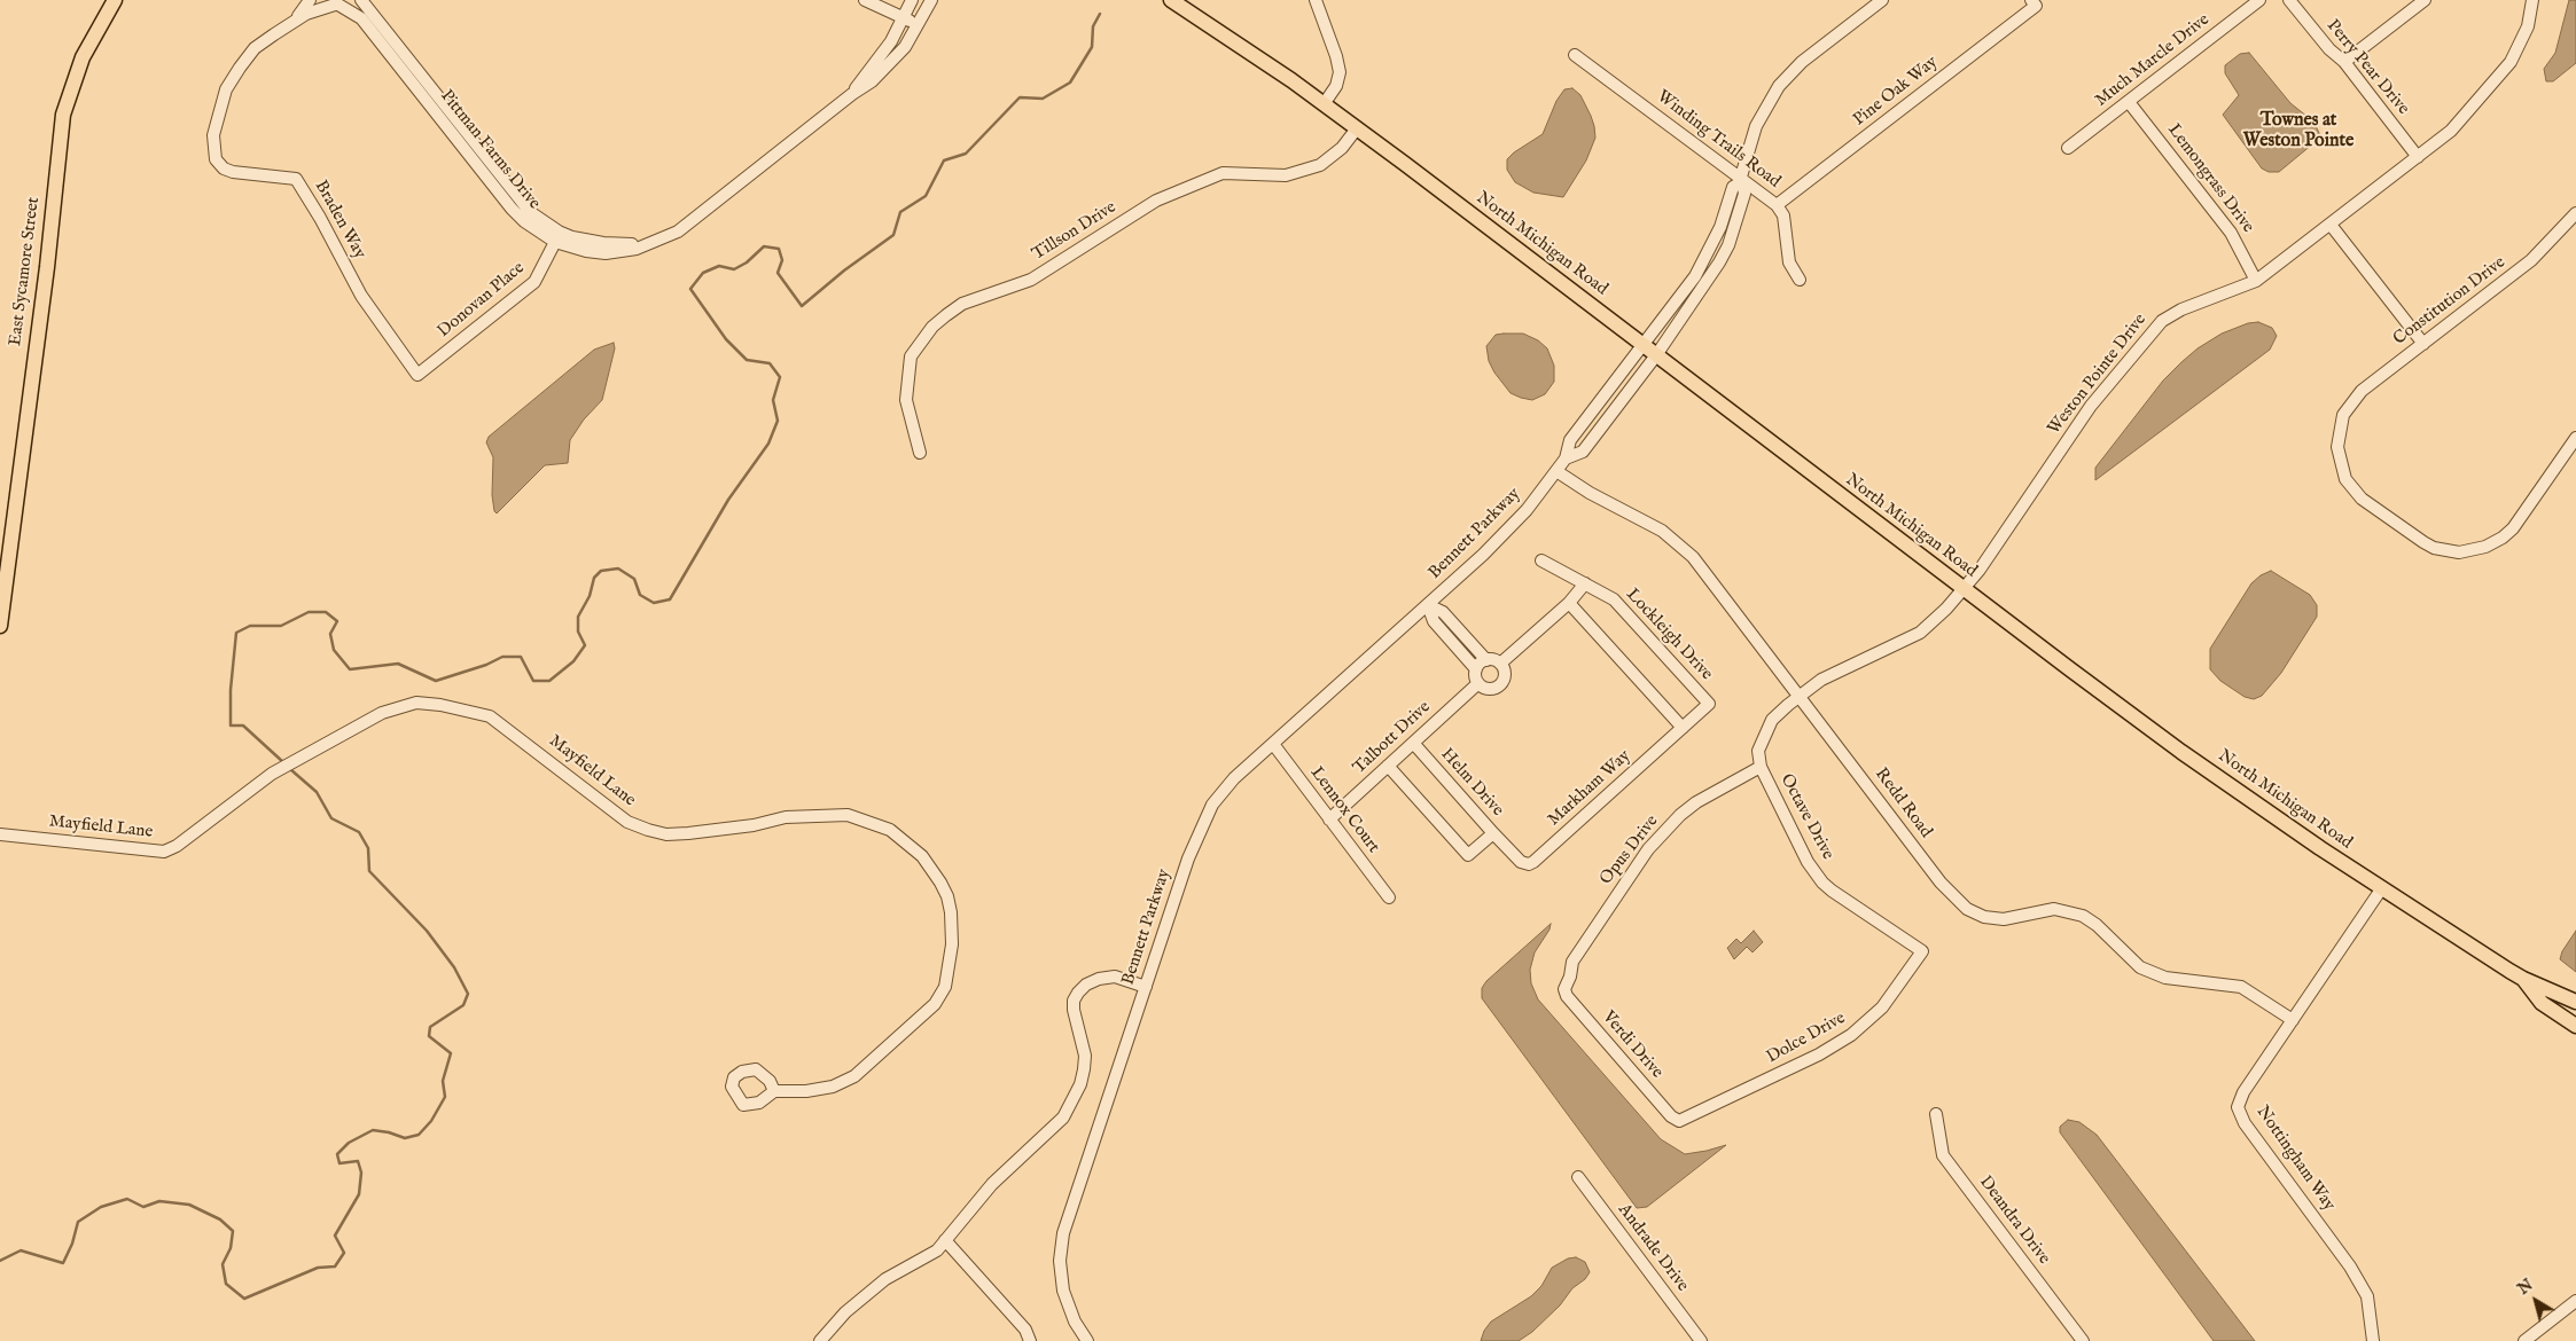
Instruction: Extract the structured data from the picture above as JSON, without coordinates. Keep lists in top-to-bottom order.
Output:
{
  "streets": {
    "main road": ["North Michigan Road", "East Sycamore Street"],
    "street": [
      "Much Marcle Drive",
      "Perry Pear Drive",
      "Pine Oak Way",
      "Winding Trails Road",
      "Pittman Farms Drive",
      "Lemongrass Drive",
      "Braden Way",
      "Tillson Drive",
      "Donovan Place",
      "Constitution Drive",
      "Weston Pointe Drive",
      "Bennett Parkway",
      "Lockleigh Drive",
      "Talbott Drive",
      "Mayfield Lane",
      "Helm Drive",
      "Markham Way",
      "Redd Road",
      "Lennox Court",
      "Octave Drive",
      "Opus Drive",
      "Dolce Drive",
      "Verdi Drive",
      "Nottingham Way",
      "Deandra Drive",
      "Andrade Drive"
    ]
  },
  "crossings": [
    ["Much Marcle Drive", "Lemongrass Drive"],
    ["Perry Pear Drive", "Weston Pointe Drive"],
    ["Pine Oak Way", "Winding Trails Road"],
    ["Winding Trails Road", "Bennett Parkway"],
    ["Pittman Farms Drive", "Braden Way"],
    ["Pittman Farms Drive", "Donovan Place"],
    ["Lemongrass Drive", "Weston Pointe Drive"],
    ["Braden Way", "Donovan Place"],
    ["Tillson Drive", "North Michigan Road"],
    ["North Michigan Road", "Weston Pointe Drive"],
    ["North Michigan Road", "Bennett Parkway"],
    ["North Michigan Road", "Nottingham Way"],
    ["Weston Pointe Drive", "Redd Road"],
    ["Weston Pointe Drive", "Octave Drive"],
    ["Bennett Parkway", "Talbott Drive"],
    ["Bennett Parkway", "Redd Road"],
    ["Bennett Parkway", "Lennox Court"],
    ["Lockleigh Drive", "Markham Way"],
    ["Talbott Drive", "Helm Drive"],
    ["Talbott Drive", "Lennox Court"],
    ["Helm Drive", "Markham Way"],
    ["Redd Road", "Octave Drive"],
    ["Redd Road", "Nottingham Way"],
    ["Octave Drive", "Opus Drive"],
    ["Octave Drive", "Dolce Drive"],
    ["Opus Drive", "Verdi Drive"],
    ["Dolce Drive", "Verdi Drive"]
  ],
  "districts": ["Townes at Weston Pointe"],
  "north": "top left"
}
